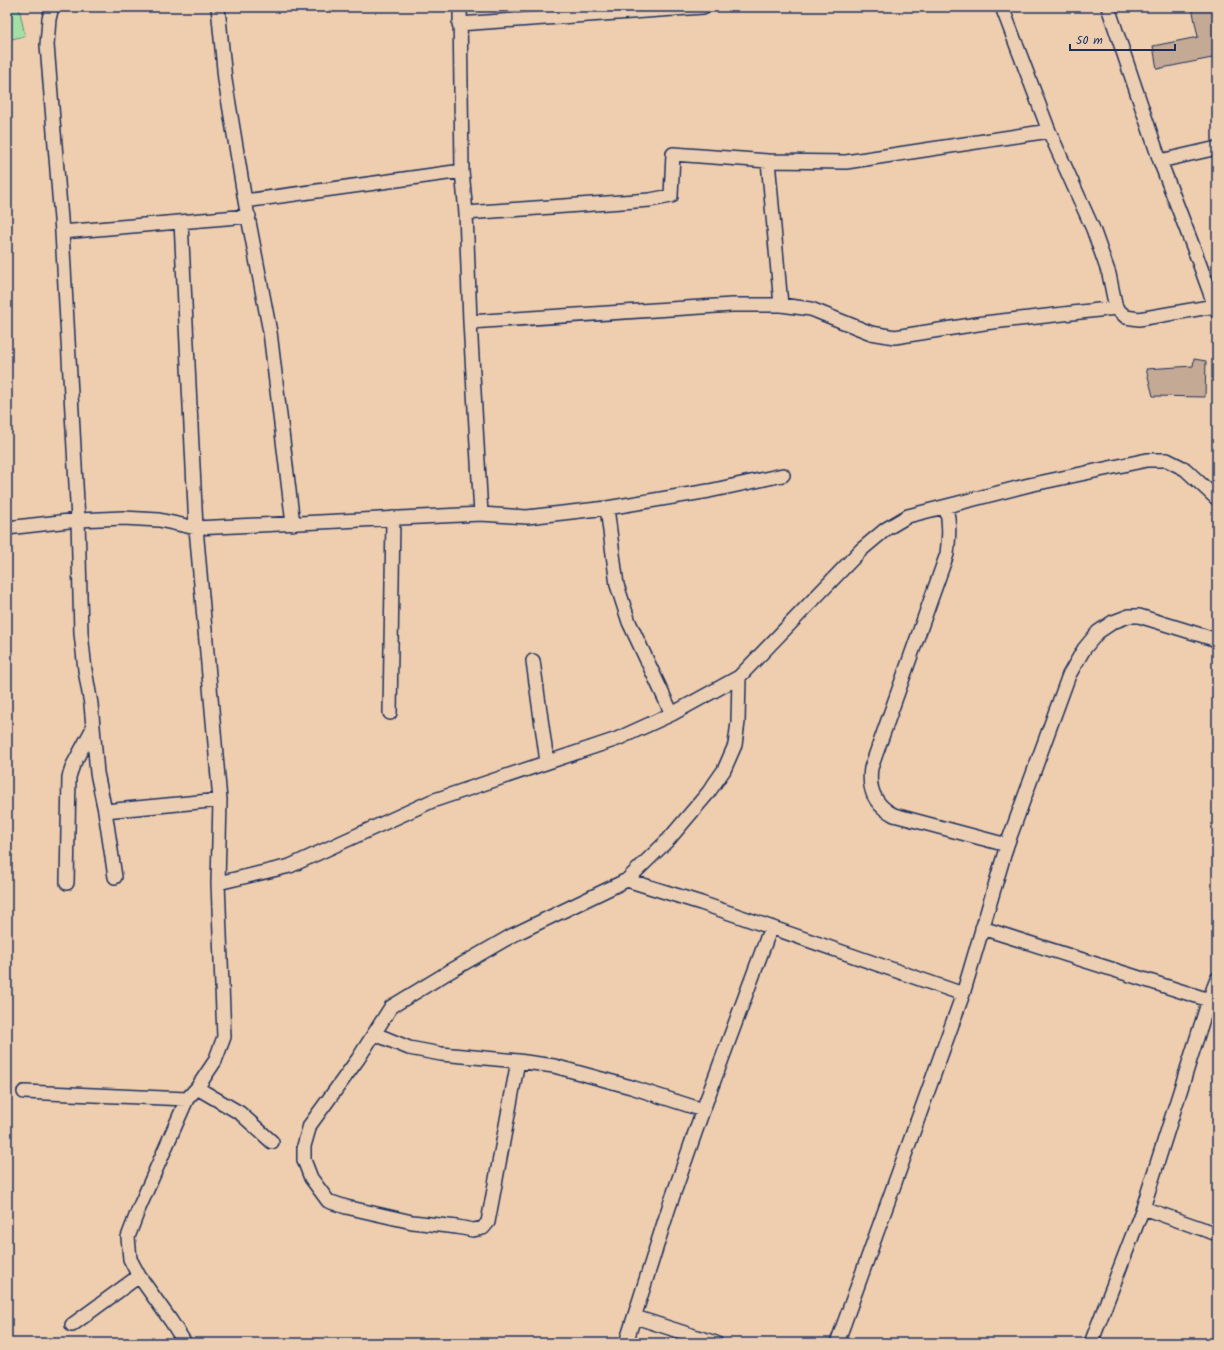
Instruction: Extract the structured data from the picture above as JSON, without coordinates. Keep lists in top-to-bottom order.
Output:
{
  "scale_bar": "50 m"
}
